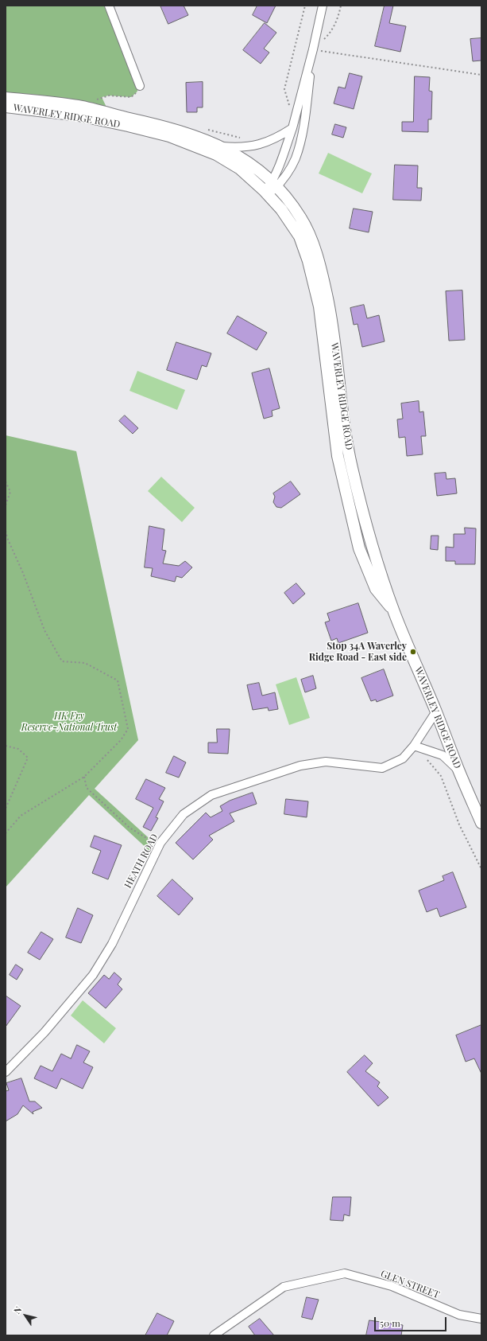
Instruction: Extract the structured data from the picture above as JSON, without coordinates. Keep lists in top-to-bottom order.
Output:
{
  "streets": {
    "main road": ["WAVERLEY RIDGE ROAD"],
    "street": ["HEATH ROAD", "GLEN STREET"]
  },
  "crossings": [
    ["WAVERLEY RIDGE ROAD", "HEATH ROAD"]
  ],
  "parks": ["HK Fry Reserve-National Trust"],
  "places": ["Stop 34A Waverley Ridge Road - East side"],
  "scale_bar": "50 m",
  "north": "top left"
}
